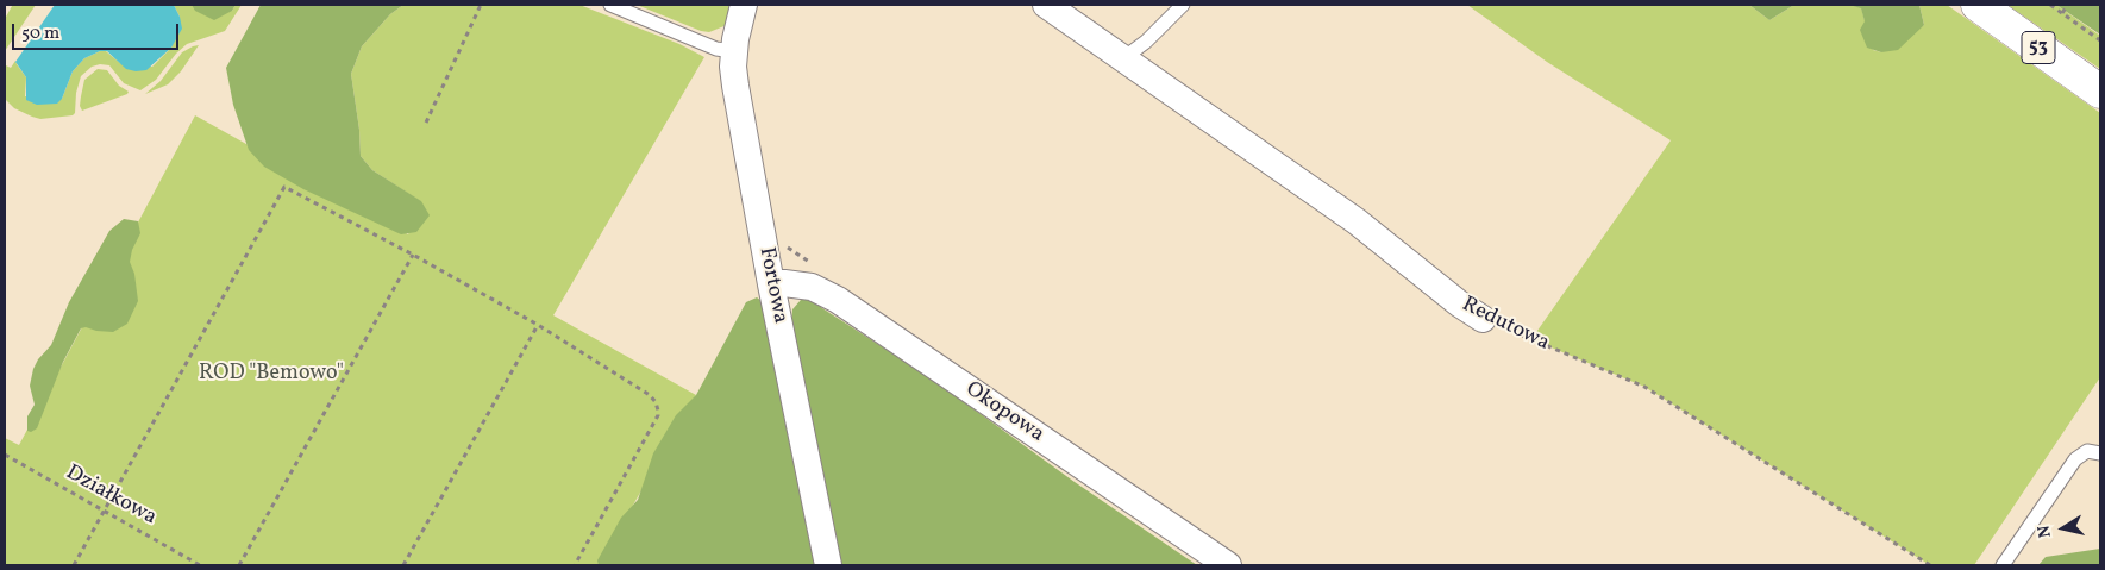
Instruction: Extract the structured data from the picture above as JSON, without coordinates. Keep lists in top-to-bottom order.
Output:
{
  "streets": {
    "main road": ["53"],
    "street": ["Fortowa", "Redutowa", "Okopowa"],
    "path": ["Działkowa"]
  },
  "crossings": [
    ["Fortowa", "Okopowa"]
  ],
  "parks": ["ROD \"Bemowo\""],
  "scale_bar": "50 m",
  "north": "left"
}
